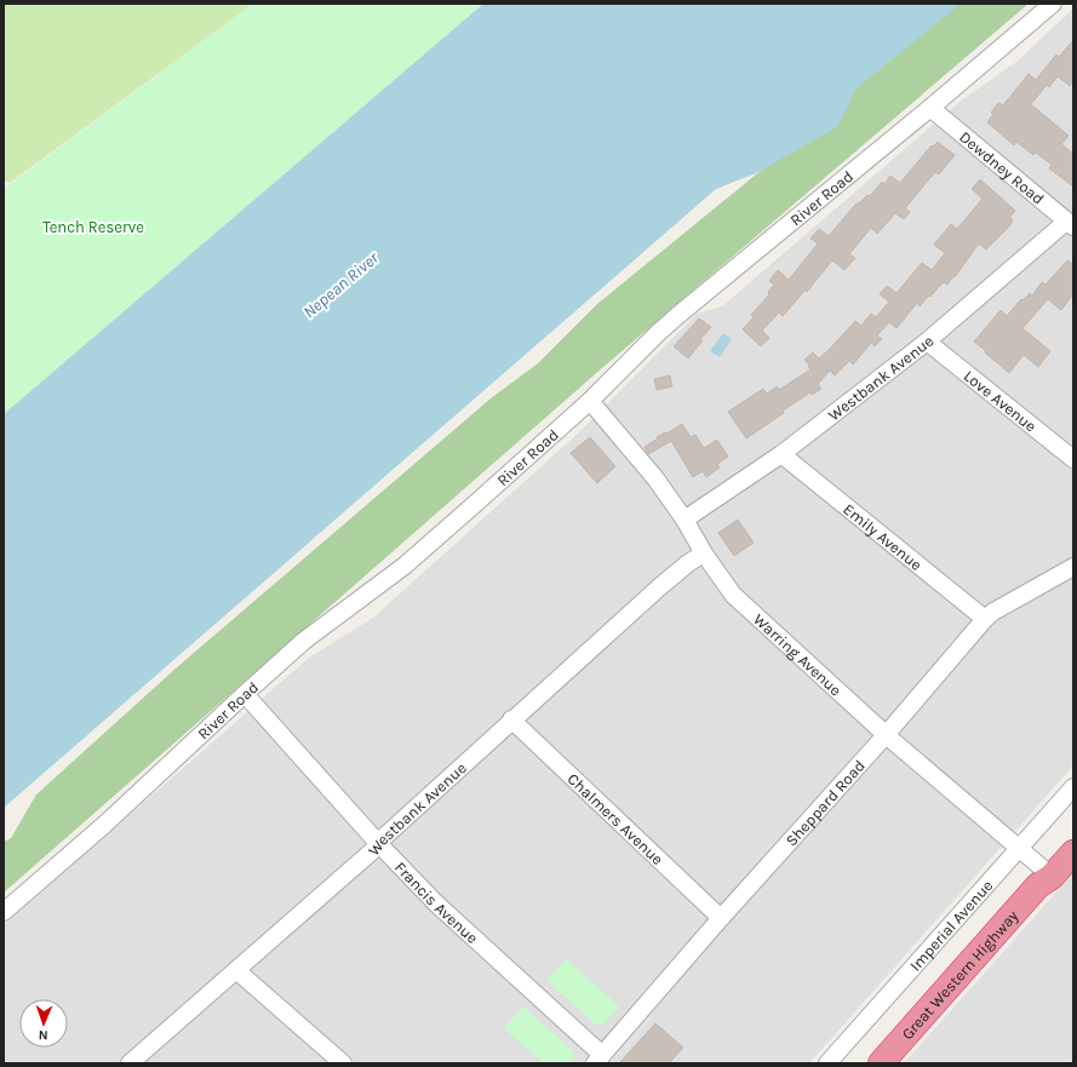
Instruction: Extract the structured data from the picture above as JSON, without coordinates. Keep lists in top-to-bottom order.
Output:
{
  "streets": {
    "highway": ["Great Western Highway"],
    "street": [
      "Dewdney Road",
      "River Road",
      "Westbank Avenue",
      "Love Avenue",
      "Emily Avenue",
      "Warring Avenue",
      "Sheppard Road",
      "Chalmers Avenue",
      "Francis Avenue",
      "Imperial Avenue"
    ]
  },
  "crossings": [
    ["Dewdney Road", "River Road"],
    ["Dewdney Road", "Westbank Avenue"],
    ["River Road", "Warring Avenue"],
    ["River Road", "Francis Avenue"],
    ["Westbank Avenue", "Love Avenue"],
    ["Westbank Avenue", "Emily Avenue"],
    ["Westbank Avenue", "Warring Avenue"],
    ["Westbank Avenue", "Chalmers Avenue"],
    ["Westbank Avenue", "Francis Avenue"],
    ["Emily Avenue", "Sheppard Road"],
    ["Warring Avenue", "Sheppard Road"],
    ["Warring Avenue", "Imperial Avenue"],
    ["Warring Avenue", "Great Western Highway"],
    ["Sheppard Road", "Chalmers Avenue"],
    ["Sheppard Road", "Francis Avenue"]
  ],
  "water": ["Nepean River"],
  "parks": ["Tench Reserve"],
  "north": "bottom"
}
